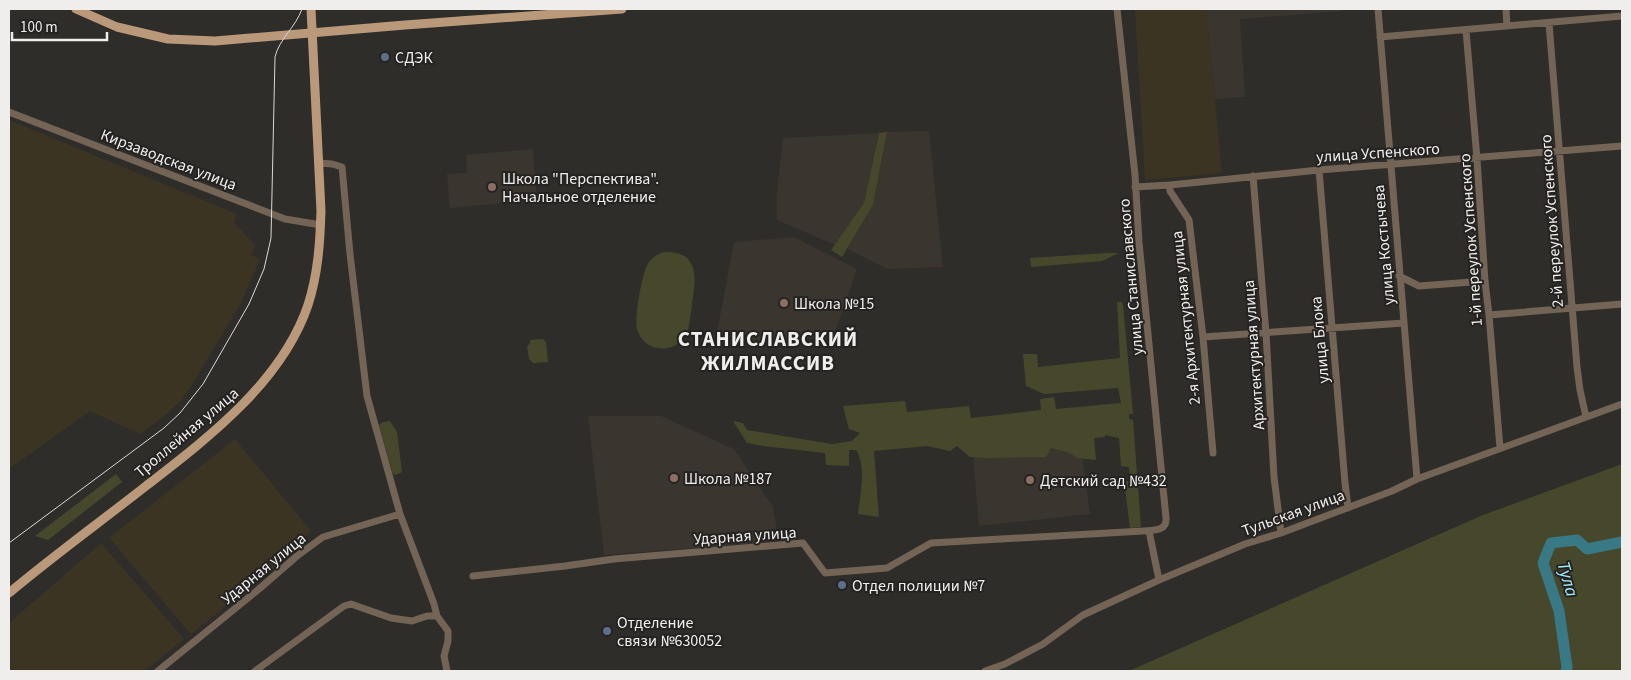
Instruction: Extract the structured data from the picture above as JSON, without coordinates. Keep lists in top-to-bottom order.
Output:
{
  "streets": {
    "main road": ["Троллейная улица"],
    "street": [
      "улица Успенского",
      "Кирзаводская улица",
      "2-й переулок Успенского",
      "1-й переулок Успенского",
      "улица Костычева",
      "улица Станиславского",
      "2-я Архитектурная улица",
      "улица Блока",
      "Архитектурная улица",
      "Тульская улица",
      "Ударная улица"
    ]
  },
  "crossings": [
    ["улица Успенского", "2-й переулок Успенского"],
    ["улица Успенского", "1-й переулок Успенского"],
    ["улица Успенского", "улица Костычева"],
    ["улица Успенского", "улица Станиславского"],
    ["улица Успенского", "2-я Архитектурная улица"],
    ["улица Успенского", "улица Блока"],
    ["улица Успенского", "Архитектурная улица"],
    ["Кирзаводская улица", "Троллейная улица"],
    ["2-й переулок Успенского", "Тульская улица"],
    ["1-й переулок Успенского", "Тульская улица"],
    ["улица Костычева", "Тульская улица"],
    ["улица Станиславского", "Ударная улица"],
    ["улица Блока", "Тульская улица"],
    ["Архитектурная улица", "Тульская улица"]
  ],
  "districts": ["СТАНИСЛАВСКИЙ ЖИЛМАССИВ"],
  "water": ["Тула"],
  "places": [
    "СДЭК",
    "Школа \"Перспектива\". Начальное отделение",
    "Школа №15",
    "Школа №187",
    "Детский сад №432",
    "Отдел полиции №7",
    "Отделение связи №630052"
  ],
  "scale_bar": "100 m"
}
